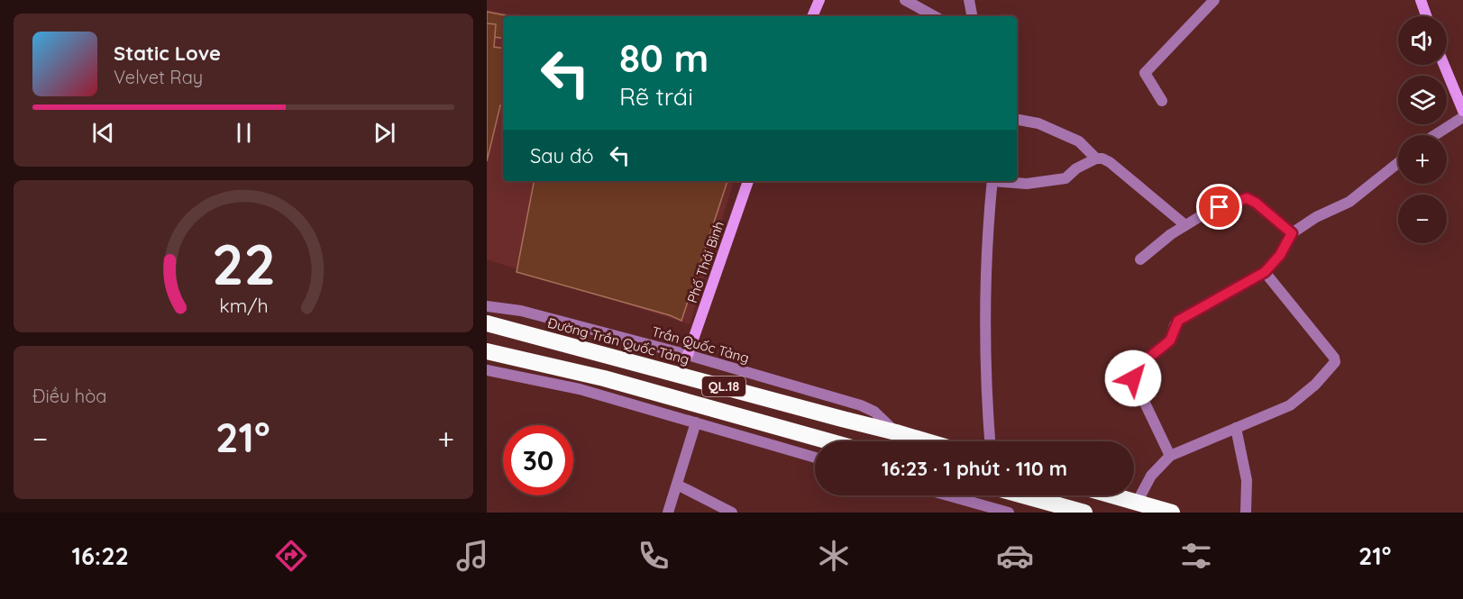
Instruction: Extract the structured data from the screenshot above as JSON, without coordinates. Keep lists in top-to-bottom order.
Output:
{
  "streets": {
    "highway": ["Đường Trần Quốc Tảng", "QL.18"],
    "street": ["Phố Thái Bình", "Trần Quốc Tảng"]
  },
  "crossings": [
    ["Phố Thái Bình", "Trần Quốc Tảng"],
    ["Đường Trần Quốc Tảng", "Trần Quốc Tảng"]
  ],
  "page": {
    "map_buttons": ["+", "−"],
    "turn": ["80 m", "Rẽ trái"],
    "song": ["Static Love", "Velvet Ray"],
    "then": "Sau đó",
    "tile": "Điều hòa",
    "heat": ["−", "21°", "+"],
    "limit": "30",
    "trip": "16:23 · 1 phút · 110 m",
    "tabs": ["16:22", "21°"],
    "gauge": ["22", "km/h"]
  }
}
